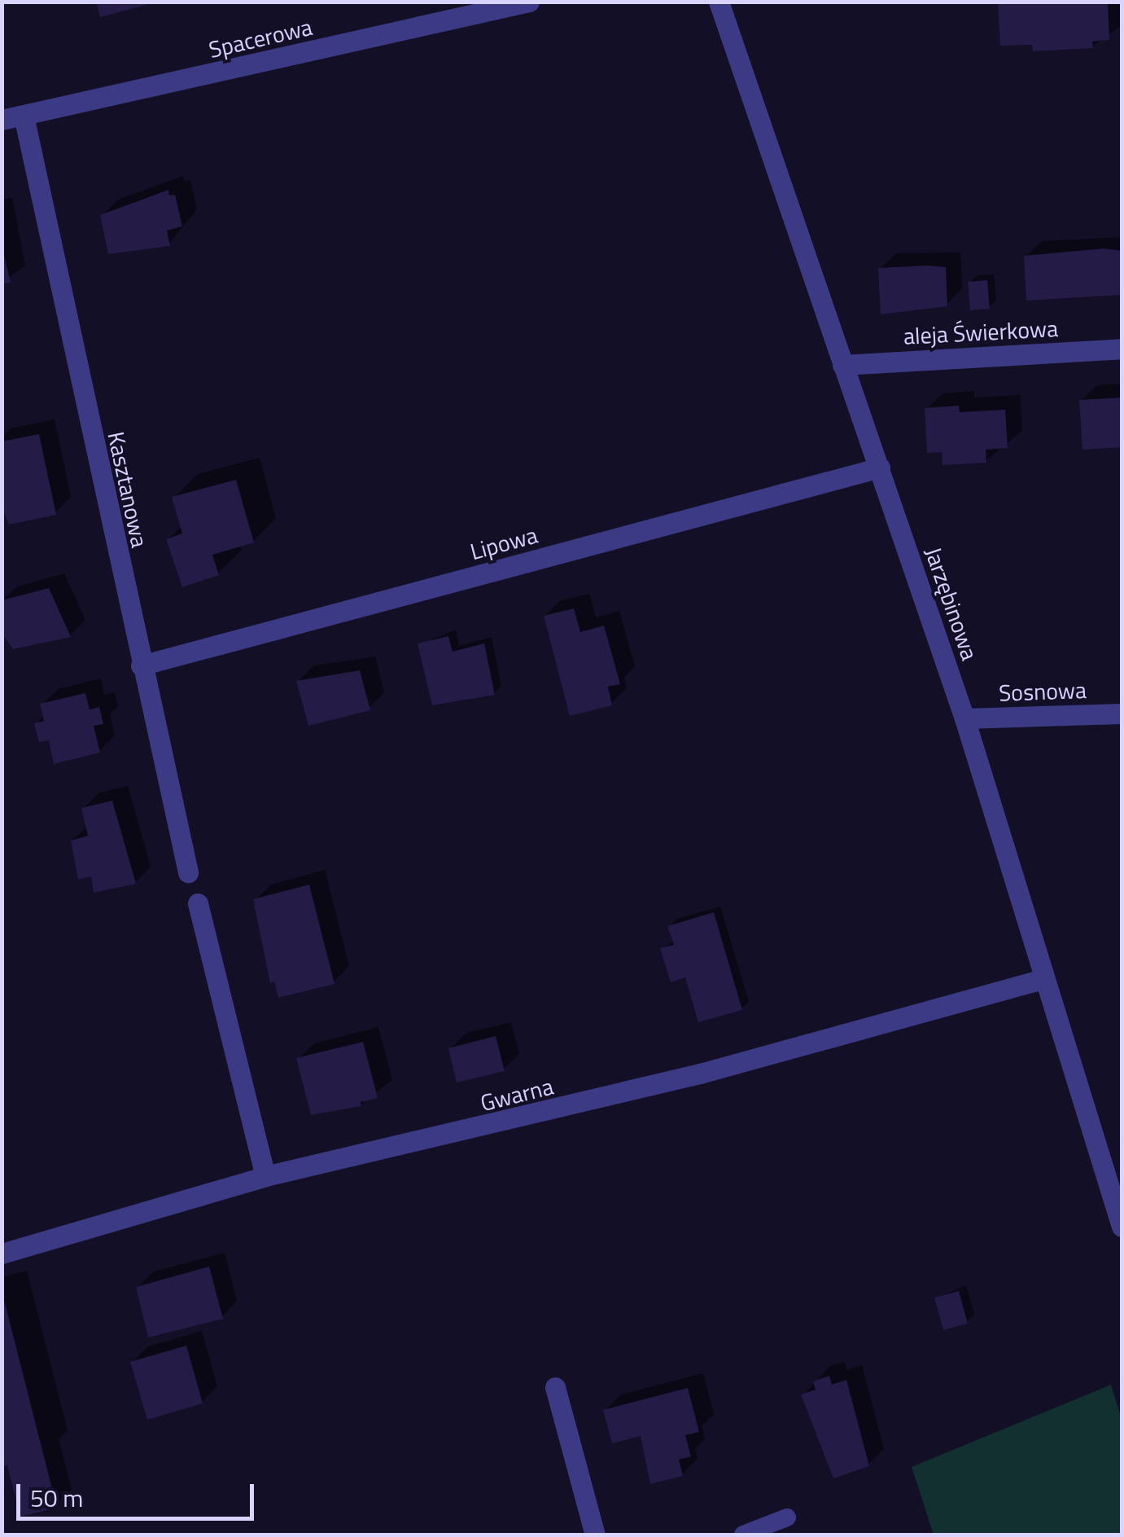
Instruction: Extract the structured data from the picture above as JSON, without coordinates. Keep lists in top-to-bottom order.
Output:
{
  "streets": {
    "street": [
      "Spacerowa",
      "aleja Świerkowa",
      "Kasztanowa",
      "Lipowa",
      "Jarzębinowa",
      "Sosnowa",
      "Gwarna"
    ]
  },
  "crossings": [
    ["Spacerowa", "Kasztanowa"],
    ["aleja Świerkowa", "Jarzębinowa"],
    ["Kasztanowa", "Lipowa"],
    ["Lipowa", "Jarzębinowa"],
    ["Jarzębinowa", "Sosnowa"],
    ["Jarzębinowa", "Gwarna"]
  ],
  "scale_bar": "50 m"
}
